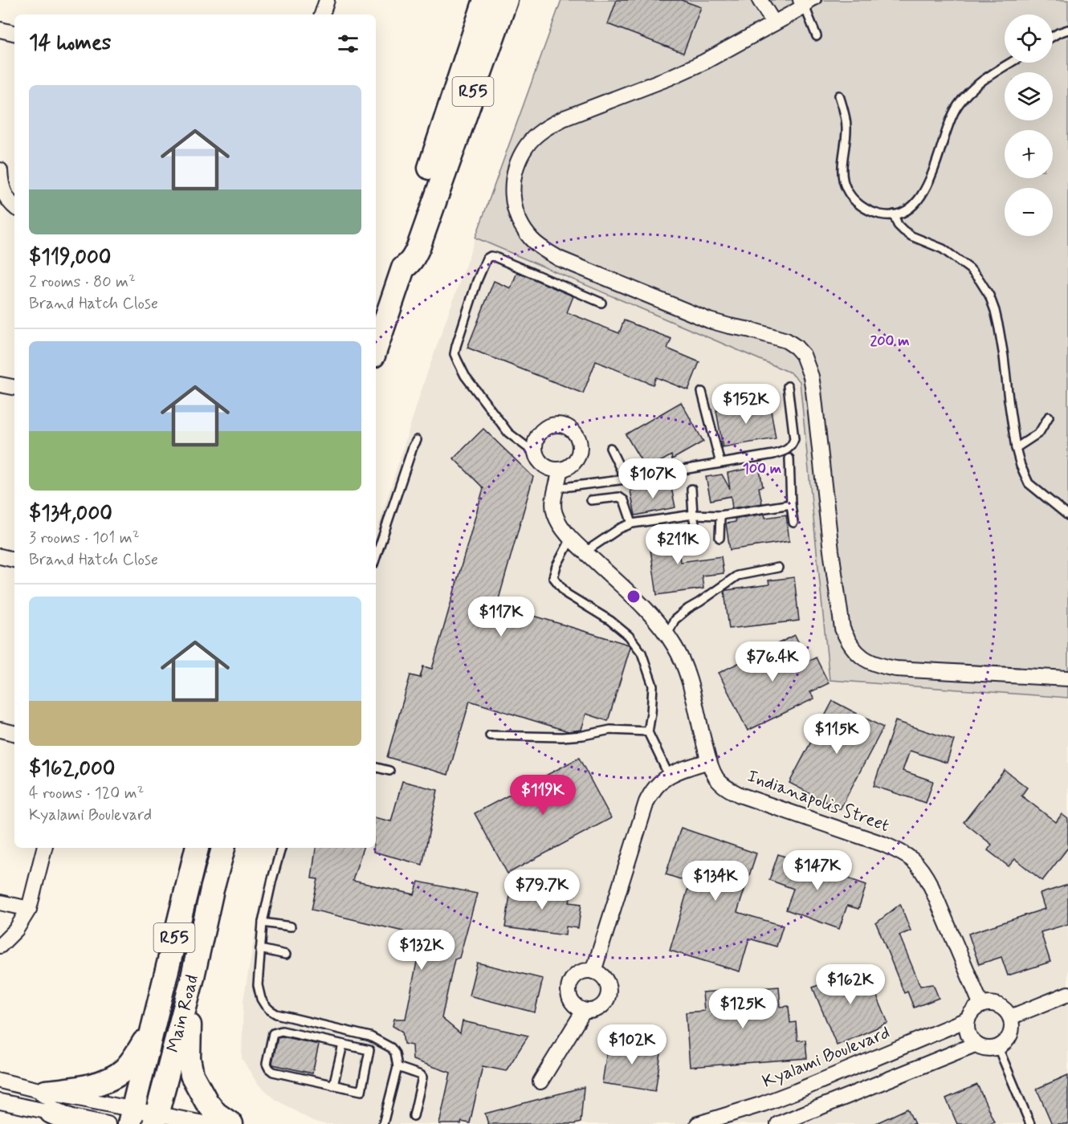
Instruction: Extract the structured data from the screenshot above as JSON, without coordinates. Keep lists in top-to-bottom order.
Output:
{
  "streets": {
    "main road": ["R55", "Main Road"],
    "street": ["Indianapolis Street", "Kyalami Boulevard"]
  },
  "crossings": [
    ["Indianapolis Street", "Kyalami Boulevard"]
  ],
  "page": {
    "map_buttons": ["+", "−"],
    "heading": "14 homes",
    "list": [
      {
        "name": "$119,000",
        "note": "2 rooms · 80 m² · Brand Hatch Close"
      },
      {
        "name": "$134,000",
        "note": "3 rooms · 101 m² · Brand Hatch Close"
      },
      {
        "name": "$162,000",
        "note": "4 rooms · 120 m² · Kyalami Boulevard"
      }
    ],
    "price": [
      "$152K",
      "$107K",
      "$211K",
      "$117K",
      "$76.4K",
      "$115K",
      "$119K",
      "$147K",
      "$134K",
      "$79.7K",
      "$132K",
      "$162K",
      "$125K",
      "$102K"
    ]
  },
  "rings": ["200 m", "100 m"]
}
